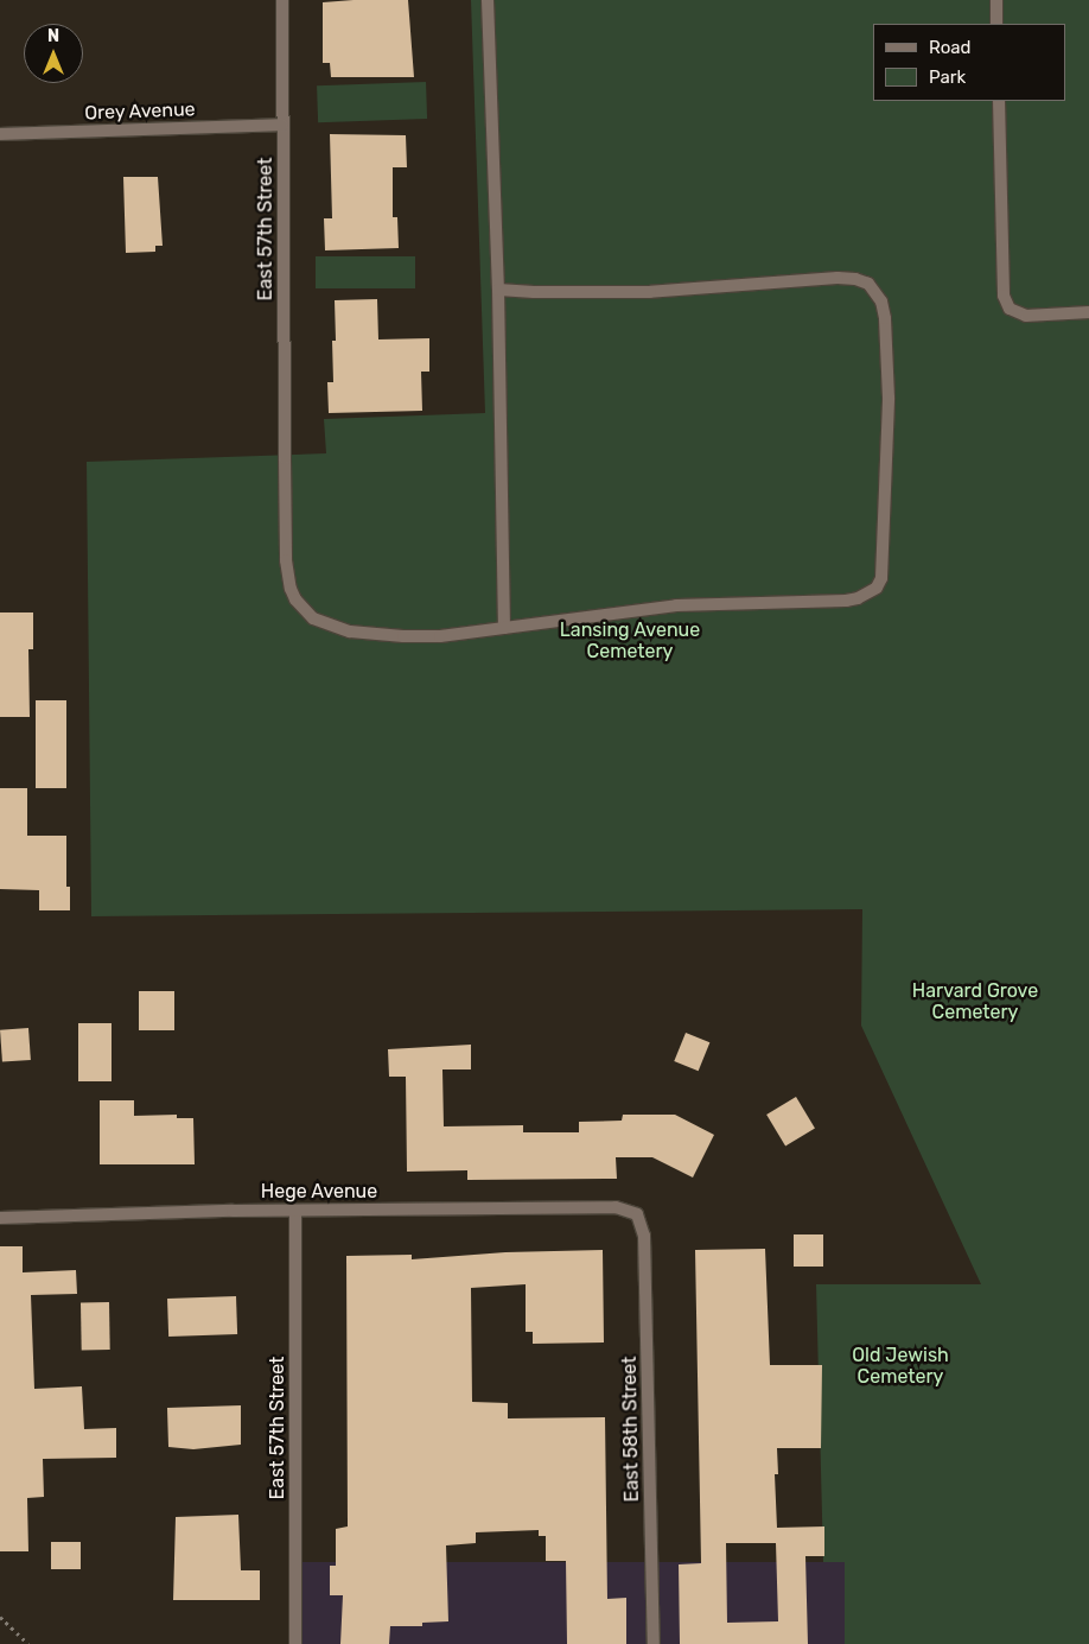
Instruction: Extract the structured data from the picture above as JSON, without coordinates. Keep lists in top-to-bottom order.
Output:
{
  "streets": {
    "street": [
      "Orey Avenue",
      "East 57th Street",
      "Hege Avenue",
      "East 58th Street"
    ]
  },
  "crossings": [
    ["Orey Avenue", "East 57th Street"],
    ["East 57th Street", "Hege Avenue"],
    ["Hege Avenue", "East 58th Street"]
  ],
  "parks": ["Lansing Avenue Cemetery", "Harvard Grove Cemetery", "Old Jewish Cemetery"],
  "legend": ["Road", "Park"],
  "north": "top"
}
